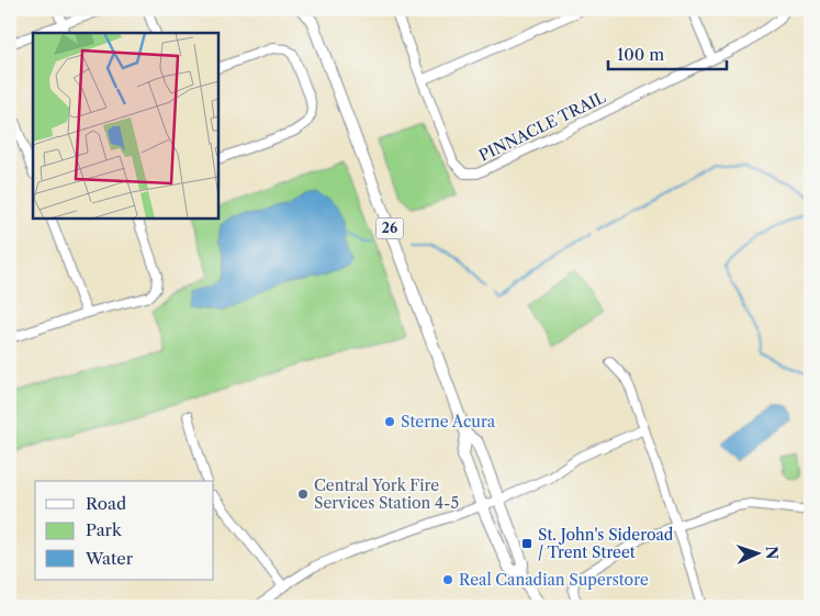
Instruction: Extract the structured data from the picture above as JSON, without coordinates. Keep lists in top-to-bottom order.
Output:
{
  "streets": {
    "main road": ["26"],
    "street": ["PINNACLE TRAIL"]
  },
  "places": {
    "other": ["Sterne Acura", "Central York Fire Services Station 4-5", "Real Canadian Superstore"],
    "transit": ["St. John's Sideroad / Trent Street"]
  },
  "legend": ["Road", "Park", "Water"],
  "scale_bar": "100 m",
  "north": "right"
}
